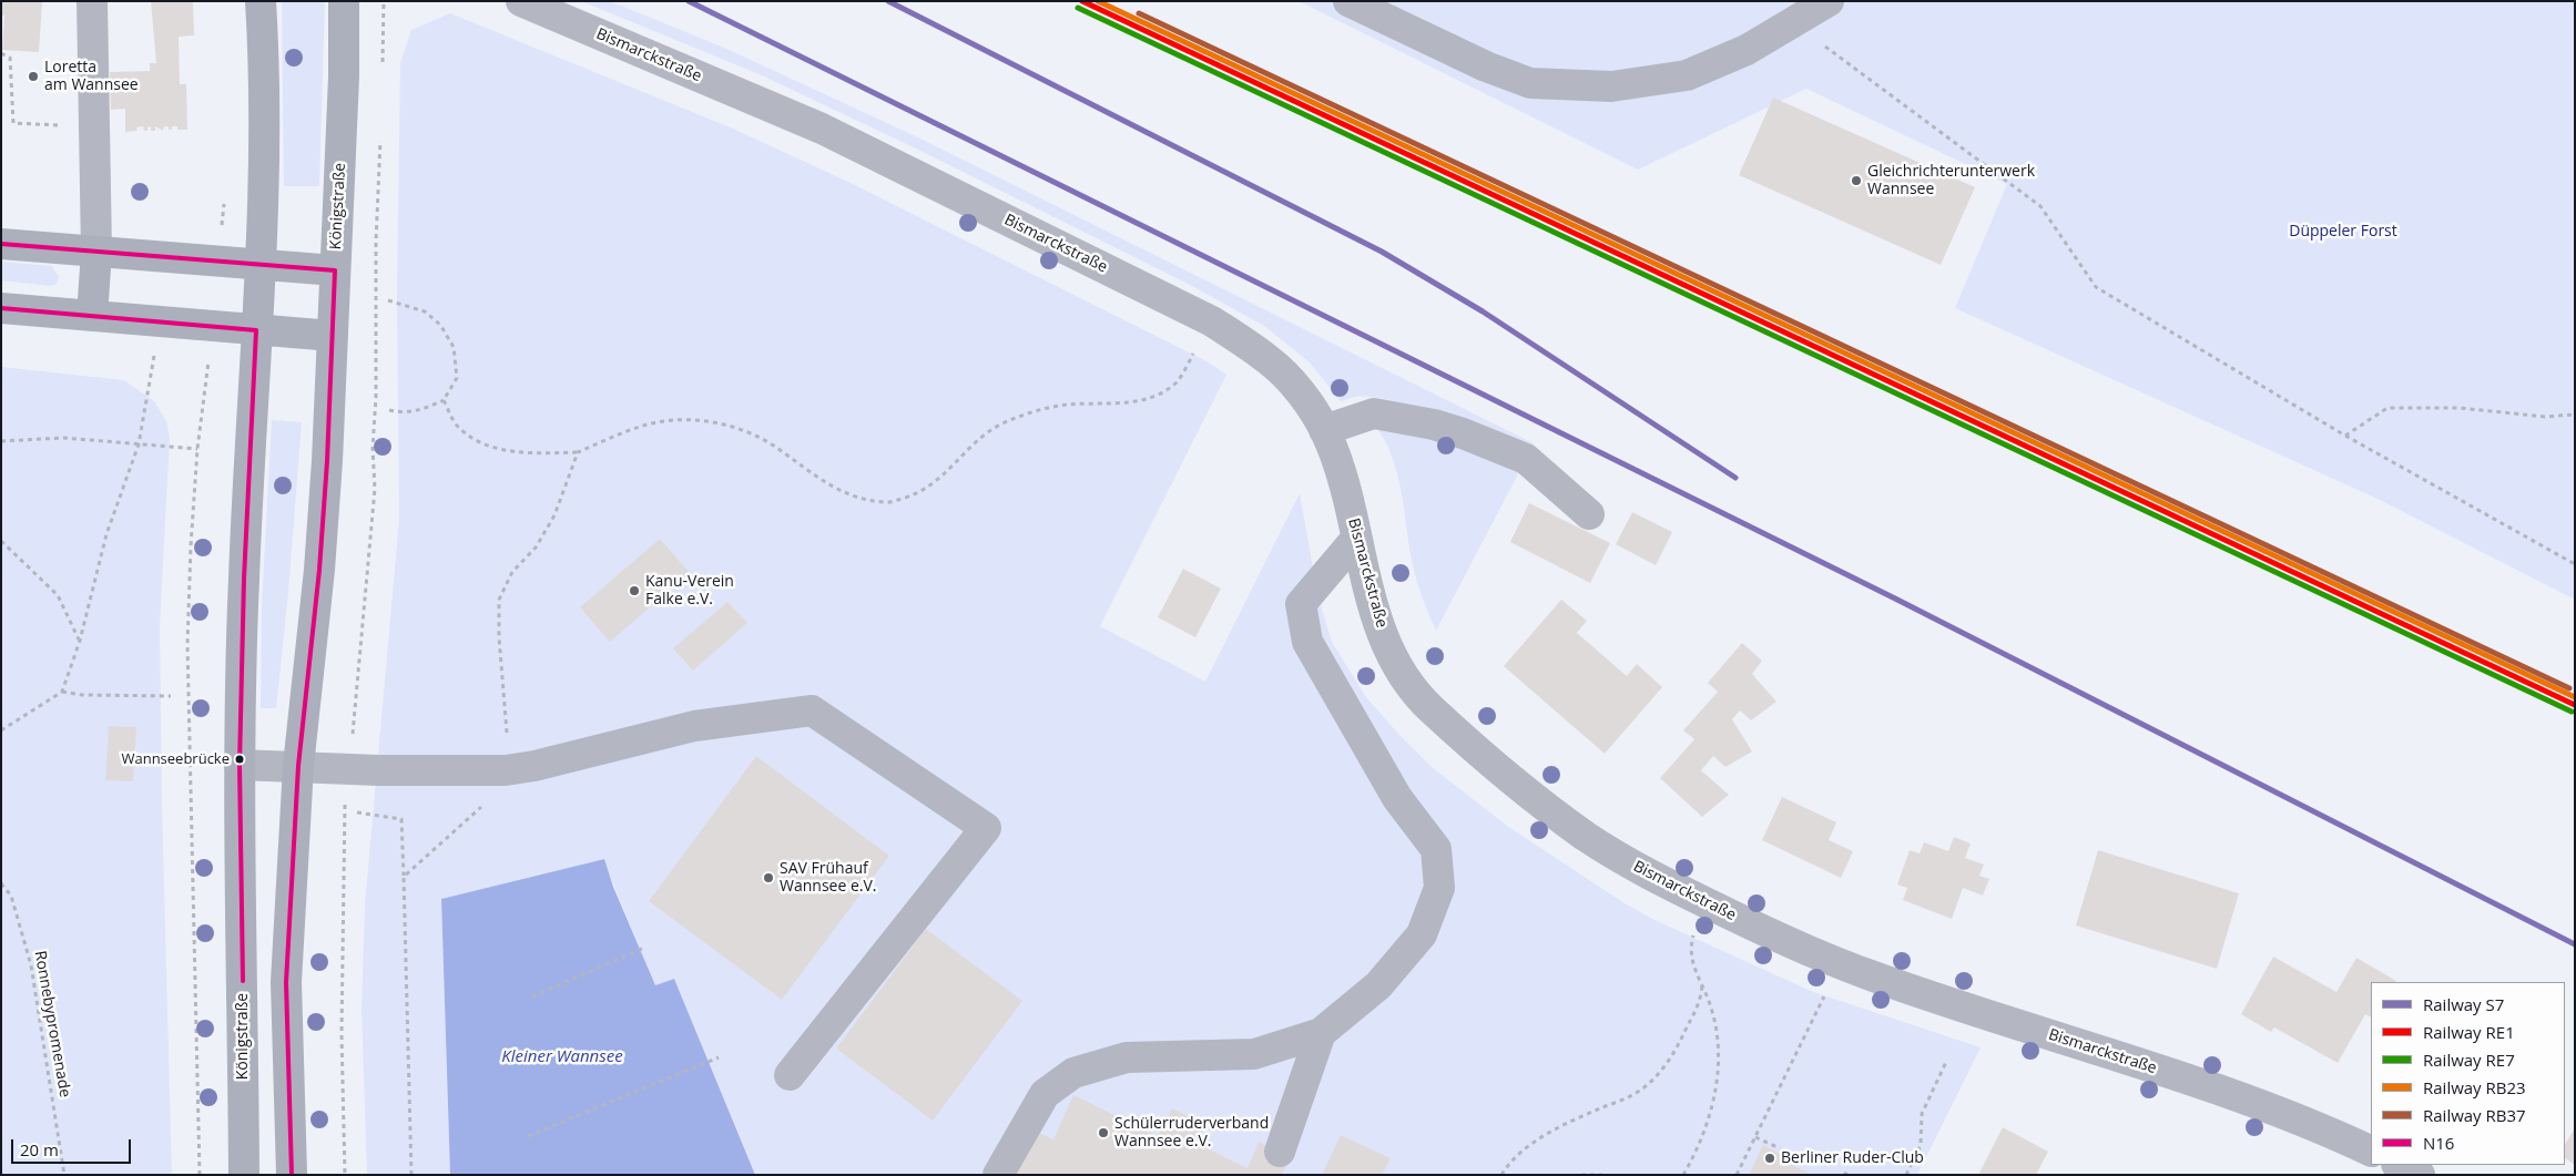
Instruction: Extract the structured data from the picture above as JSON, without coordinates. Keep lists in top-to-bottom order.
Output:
{
  "streets": {
    "main road": ["Königstraße"],
    "street": ["Bismarckstraße"],
    "path": ["Ronnebypromenade"]
  },
  "water": ["Kleiner Wannsee"],
  "parks": ["Düppeler Forst"],
  "places": [
    "Loretta am Wannsee",
    "Gleichrichterunterwerk Wannsee",
    "Kanu-Verein Falke e.V.",
    "Wannseebrücke",
    "SAV Frühauf Wannsee e.V.",
    "Schülerruderverband Wannsee e.V.",
    "Berliner Ruder-Club"
  ],
  "lines": [
    "rail line S7",
    "rail line RE1",
    "rail line RB23",
    "rail line RE7",
    "rail line RB37",
    "transit line N16"
  ],
  "legend": [
    "Railway S7",
    "Railway RE1",
    "Railway RE7",
    "Railway RB23",
    "Railway RB37",
    "N16"
  ],
  "scale_bar": "20 m"
}
